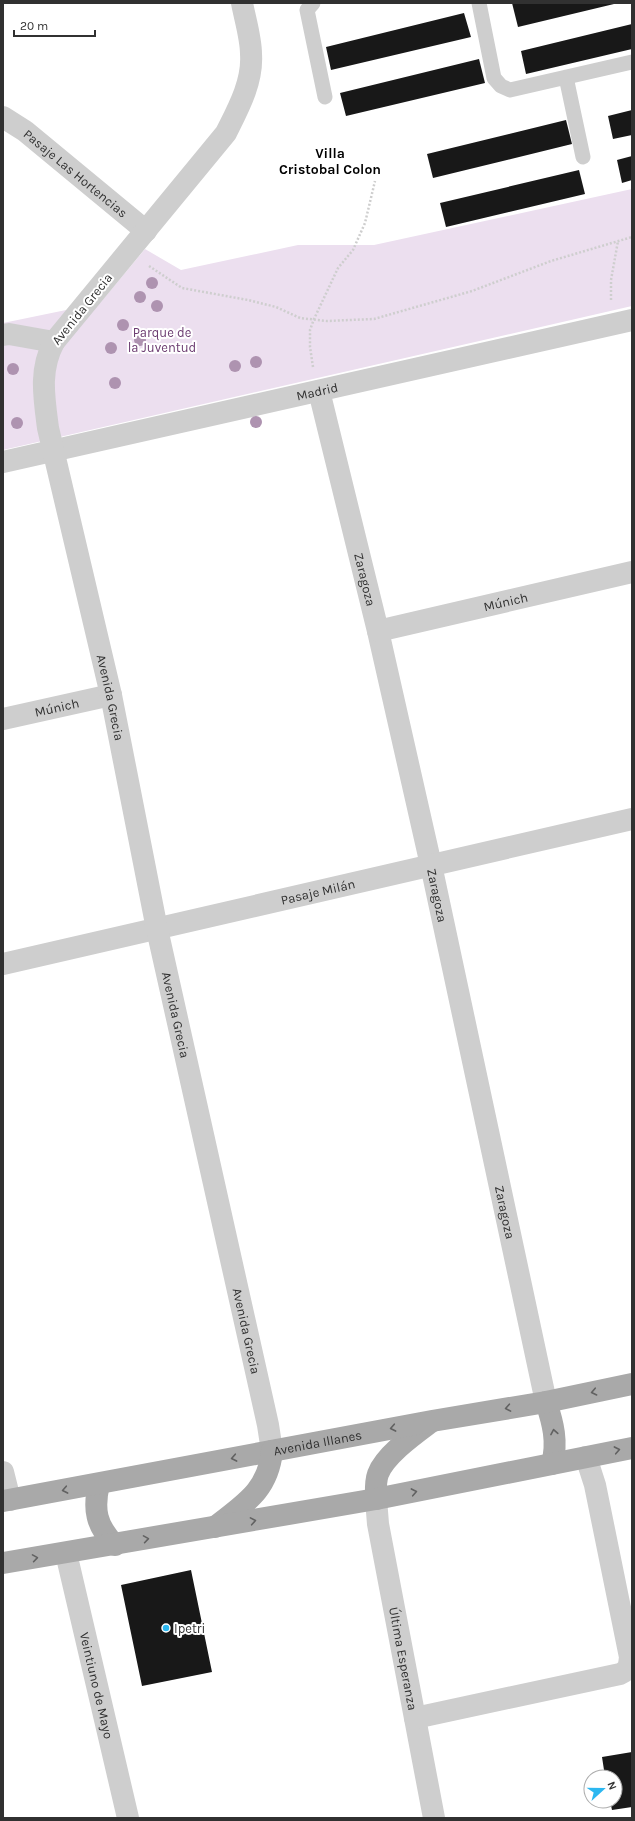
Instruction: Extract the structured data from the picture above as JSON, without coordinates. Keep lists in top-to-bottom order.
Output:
{
  "streets": {
    "main road": ["Avenida Illanes"],
    "street": [
      "Pasaje Las Hortencias",
      "Avenida Grecia",
      "Madrid",
      "Zaragoza",
      "Múnich",
      "Pasaje Milán",
      "Última Esperanza",
      "Veintiuno de Mayo"
    ]
  },
  "crossings": [
    ["Pasaje Las Hortencias", "Avenida Grecia"],
    ["Avenida Grecia", "Madrid"],
    ["Avenida Grecia", "Múnich"],
    ["Avenida Grecia", "Pasaje Milán"],
    ["Avenida Grecia", "Avenida Illanes"],
    ["Madrid", "Zaragoza"],
    ["Zaragoza", "Múnich"],
    ["Zaragoza", "Pasaje Milán"],
    ["Zaragoza", "Avenida Illanes"]
  ],
  "districts": ["Villa Cristobal Colon"],
  "parks": ["Parque de la Juventud"],
  "places": ["Ipetri"],
  "scale_bar": "20 m",
  "north": "right"
}
